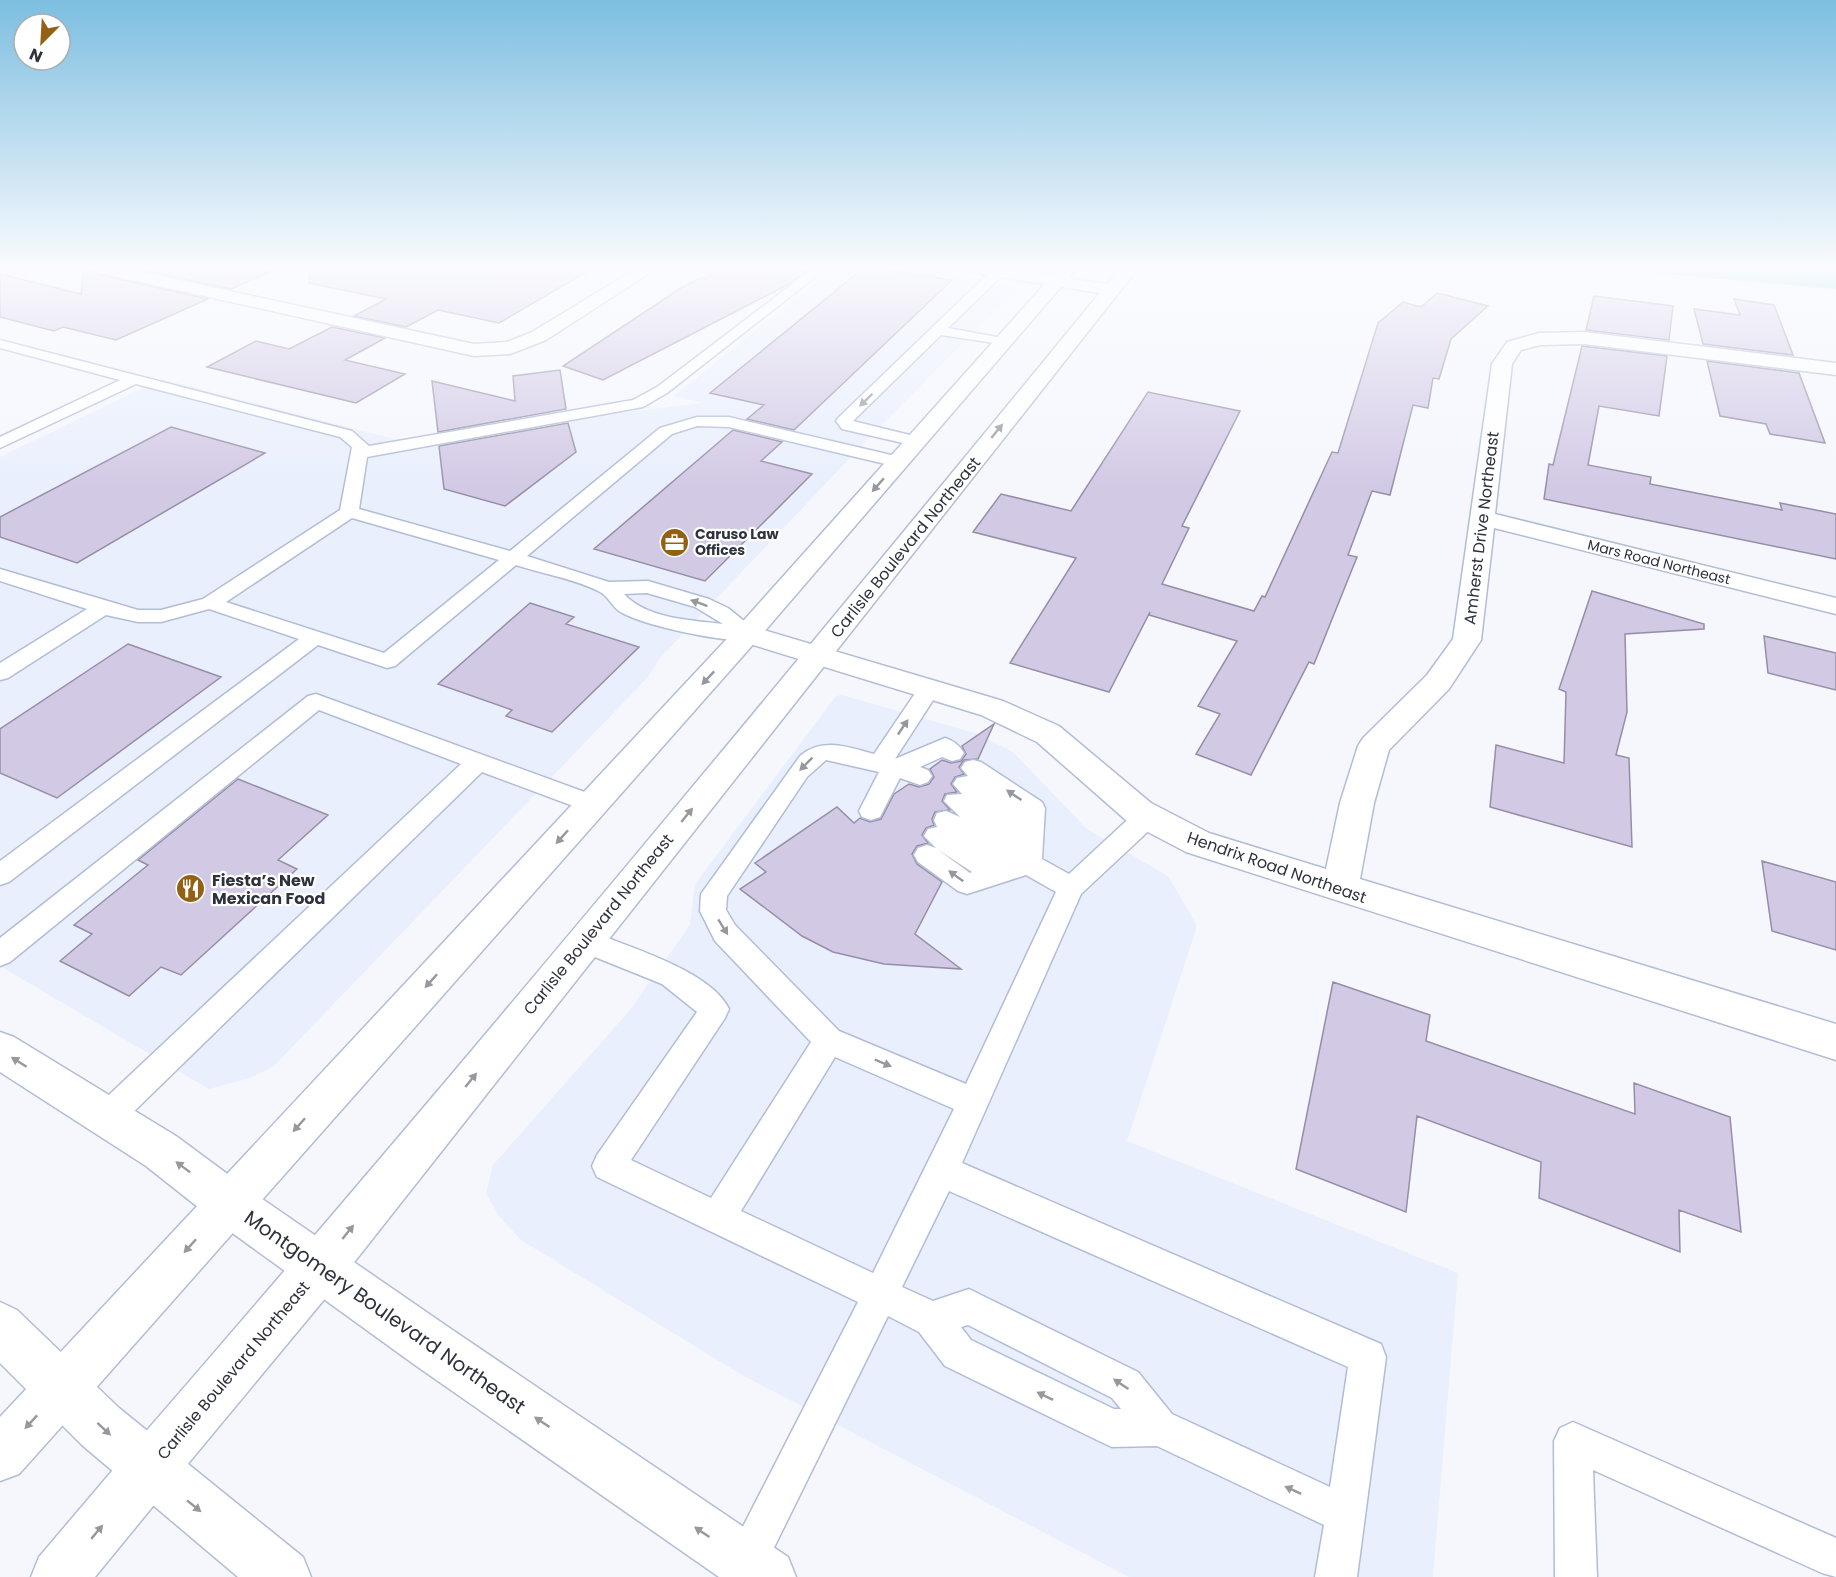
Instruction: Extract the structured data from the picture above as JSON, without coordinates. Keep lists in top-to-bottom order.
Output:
{
  "streets": {
    "main road": [
      "Amherst Drive Northeast",
      "Carlisle Boulevard Northeast",
      "Mars Road Northeast",
      "Hendrix Road Northeast",
      "Montgomery Boulevard Northeast"
    ]
  },
  "crossings": [
    ["Amherst Drive Northeast", "Mars Road Northeast"],
    ["Amherst Drive Northeast", "Hendrix Road Northeast"],
    ["Carlisle Boulevard Northeast", "Hendrix Road Northeast"],
    ["Carlisle Boulevard Northeast", "Montgomery Boulevard Northeast"]
  ],
  "places": {
    "office": ["Caruso Law Offices"],
    "restaurant": ["Fiesta’s New Mexican Food"]
  },
  "north": "bottom left"
}
